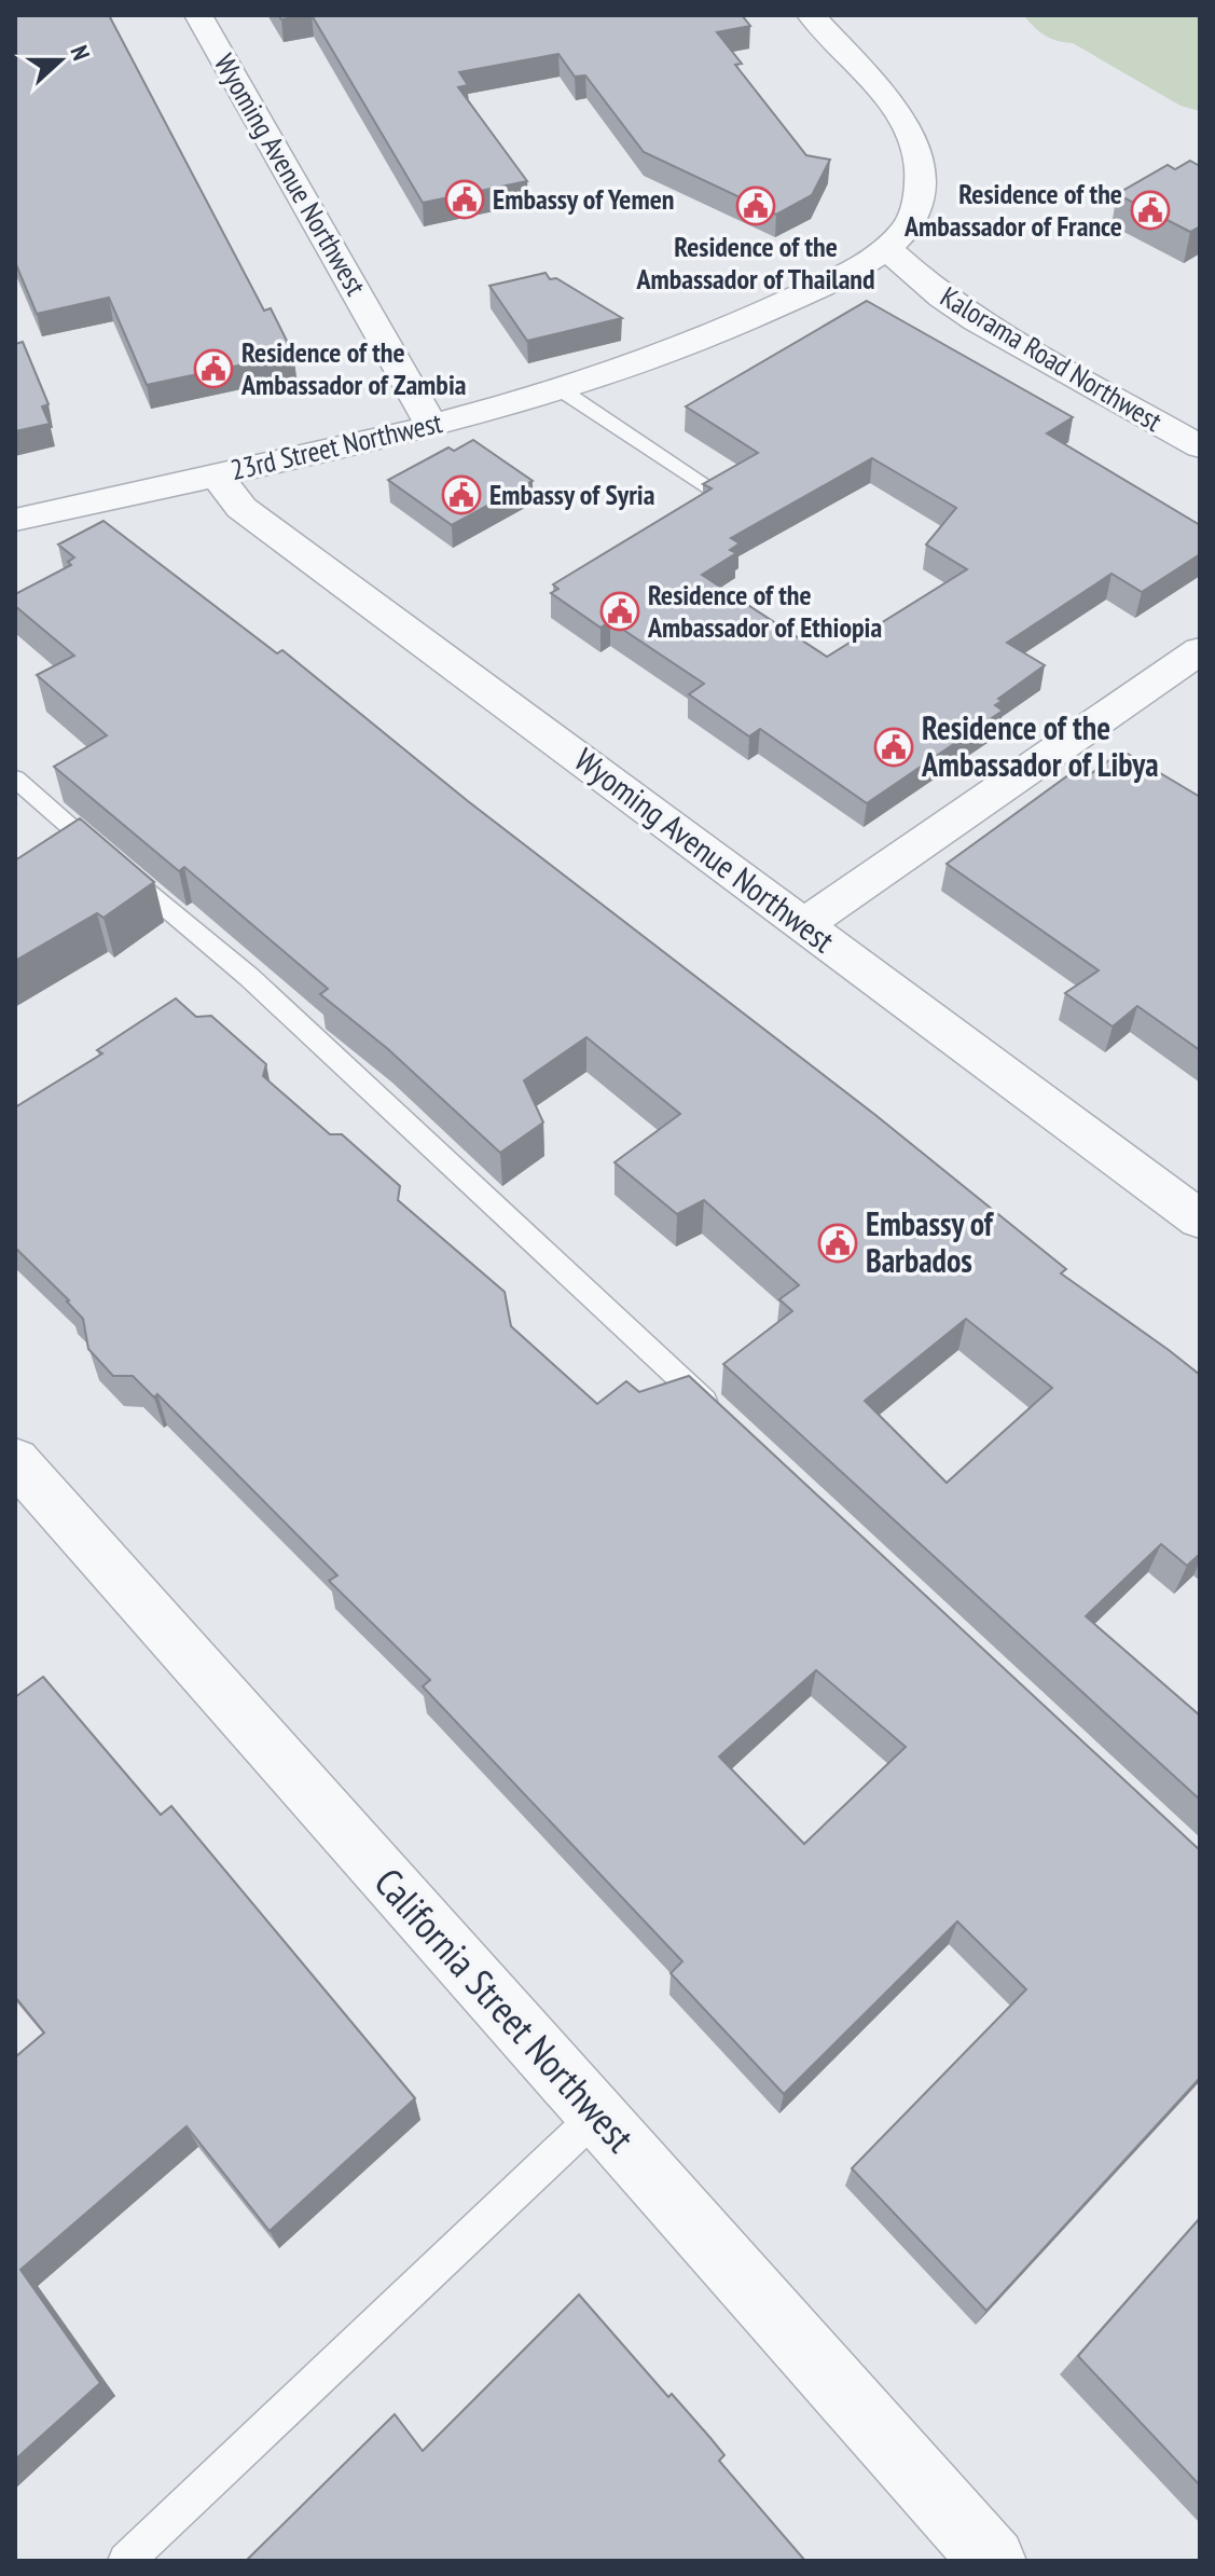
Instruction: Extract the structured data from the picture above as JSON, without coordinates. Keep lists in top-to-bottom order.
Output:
{
  "streets": {
    "street": [
      "Wyoming Avenue Northwest",
      "Kalorama Road Northwest",
      "23rd Street Northwest",
      "California Street Northwest"
    ]
  },
  "crossings": [
    ["Wyoming Avenue Northwest", "23rd Street Northwest"],
    ["Kalorama Road Northwest", "23rd Street Northwest"]
  ],
  "places": {
    "public building": [
      "Embassy of Yemen",
      "Residence of the Ambassador of Thailand",
      "Residence of the Ambassador of France",
      "Residence of the Ambassador of Zambia",
      "Embassy of Syria",
      "Residence of the Ambassador of Ethiopia",
      "Residence of the Ambassador of Libya",
      "Embassy of Barbados"
    ]
  },
  "north": "right"
}
